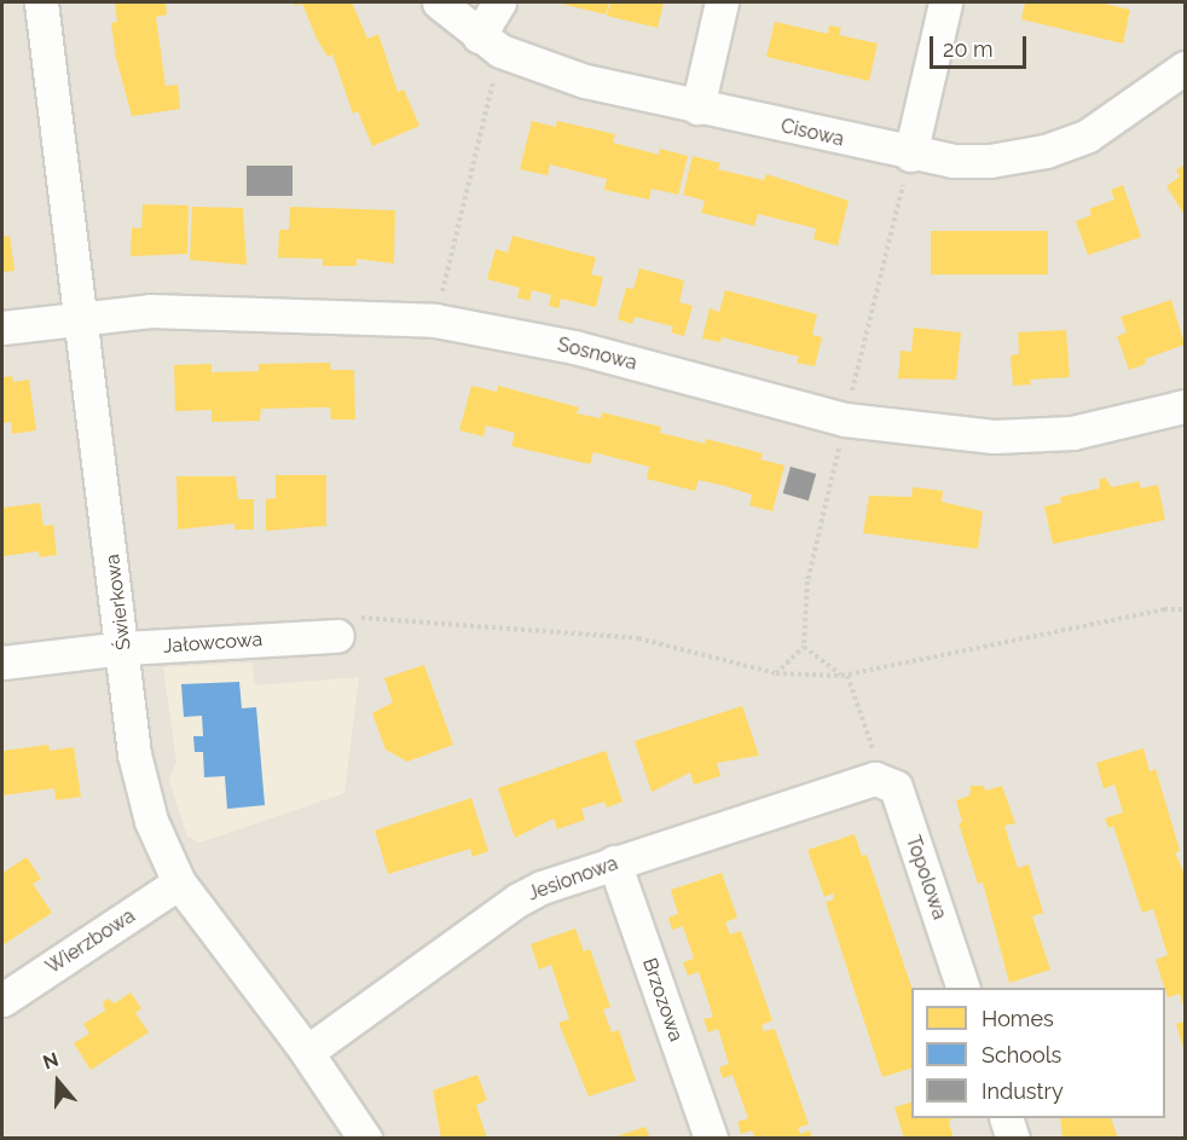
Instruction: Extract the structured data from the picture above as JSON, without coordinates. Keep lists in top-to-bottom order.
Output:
{
  "streets": {
    "street": [
      "Cisowa",
      "Sosnowa",
      "Świerkowa",
      "Jałowcowa",
      "Topolowa",
      "Jesionowa",
      "Wierzbowa",
      "Brzozowa"
    ]
  },
  "crossings": [
    ["Sosnowa", "Świerkowa"],
    ["Świerkowa", "Jałowcowa"],
    ["Świerkowa", "Jesionowa"],
    ["Świerkowa", "Wierzbowa"],
    ["Topolowa", "Jesionowa"],
    ["Jesionowa", "Brzozowa"]
  ],
  "legend": ["Homes", "Schools", "Industry"],
  "scale_bar": "20 m",
  "north": "top"
}
